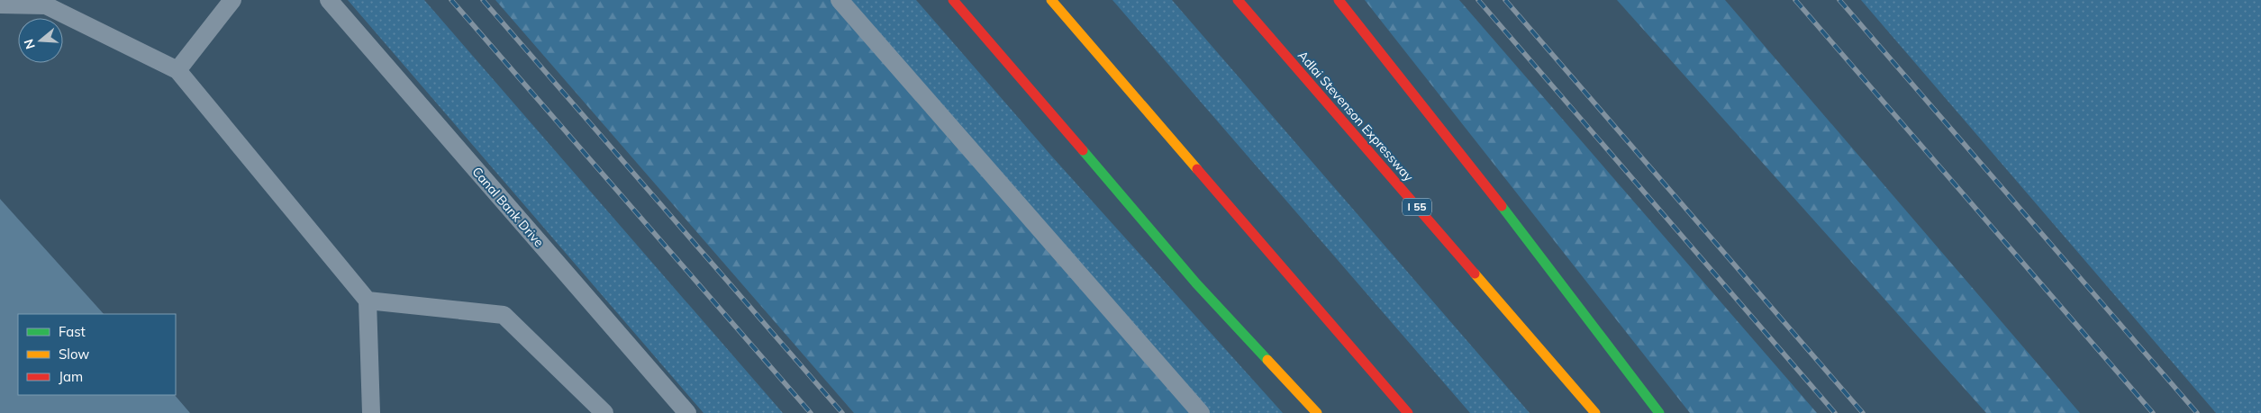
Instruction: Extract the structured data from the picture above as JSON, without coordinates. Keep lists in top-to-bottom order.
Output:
{
  "streets": {
    "highway": ["Adlai Stevenson Expressway", "I 55"],
    "lane": ["Canal Bank Drive"]
  },
  "legend": ["Fast", "Slow", "Jam"],
  "north": "left"
}
